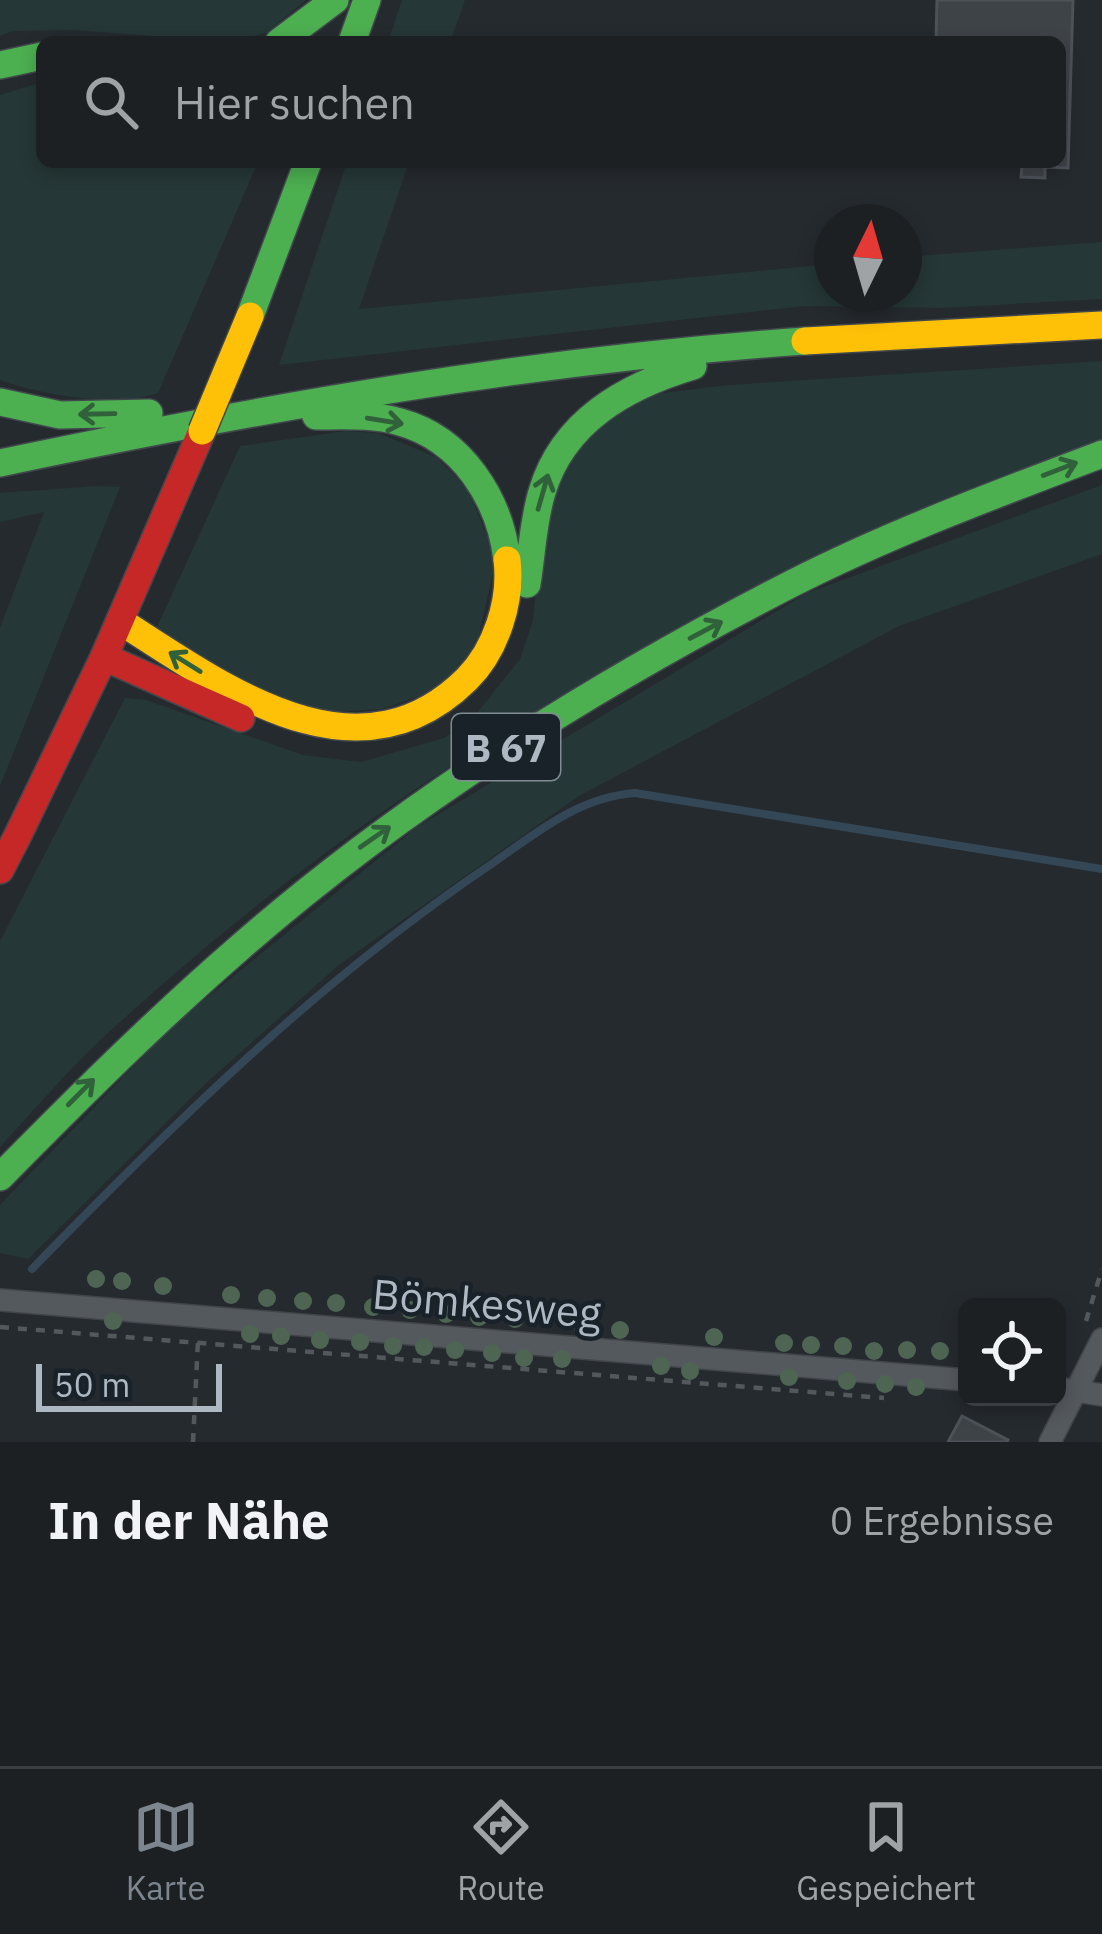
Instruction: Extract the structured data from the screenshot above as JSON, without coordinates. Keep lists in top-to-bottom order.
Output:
{
  "streets": {
    "main road": ["B 67"],
    "street": ["Bömkesweg"]
  },
  "scale_bar": "50 m",
  "north": "top",
  "page": {
    "search": "Hier suchen",
    "scale": "50 m",
    "heading": ["In der Nähe", "0 Ergebnisse"],
    "nav": ["Karte", "Route", "Gespeichert"]
  }
}
